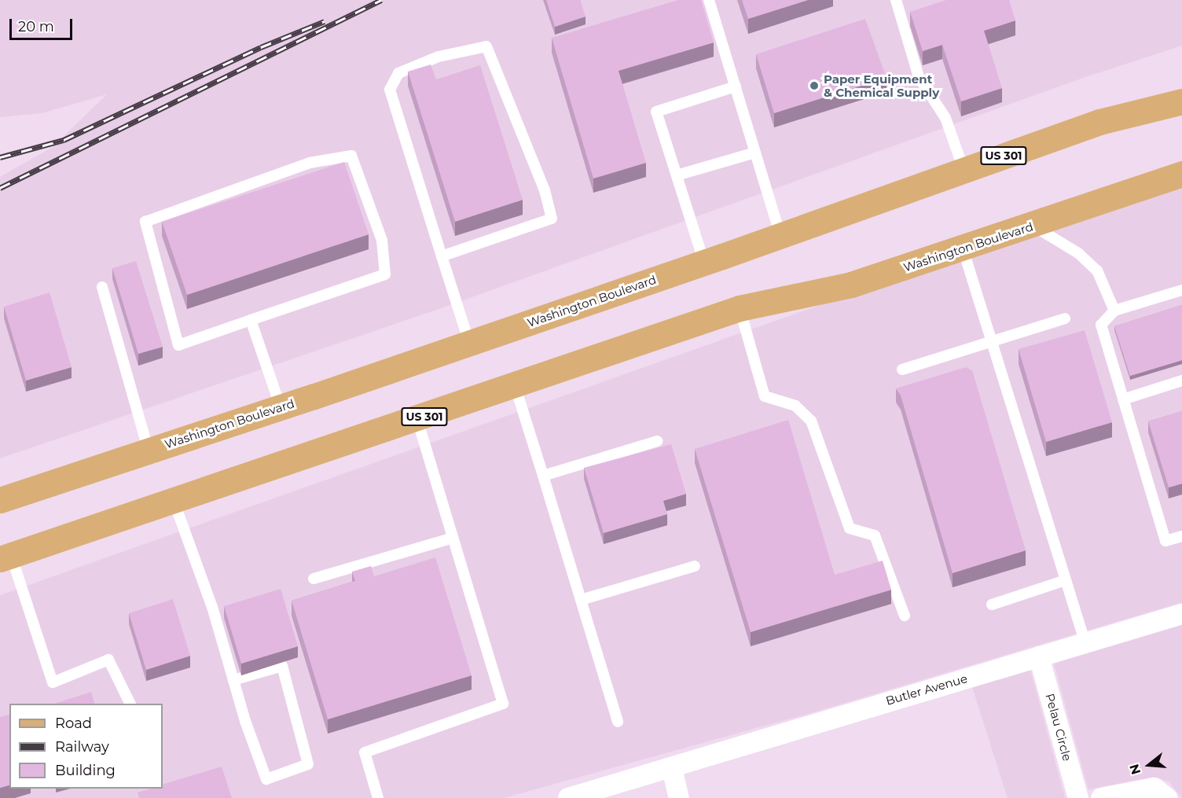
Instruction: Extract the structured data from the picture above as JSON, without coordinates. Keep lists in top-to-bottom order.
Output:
{
  "streets": {
    "main road": ["US 301", "Washington Boulevard"],
    "street": ["Butler Avenue", "Pelau Circle"]
  },
  "crossings": [
    ["Butler Avenue", "Pelau Circle"]
  ],
  "places": ["Paper Equipment & Chemical Supply"],
  "legend": ["Road", "Railway", "Building"],
  "scale_bar": "20 m",
  "north": "left"
}
